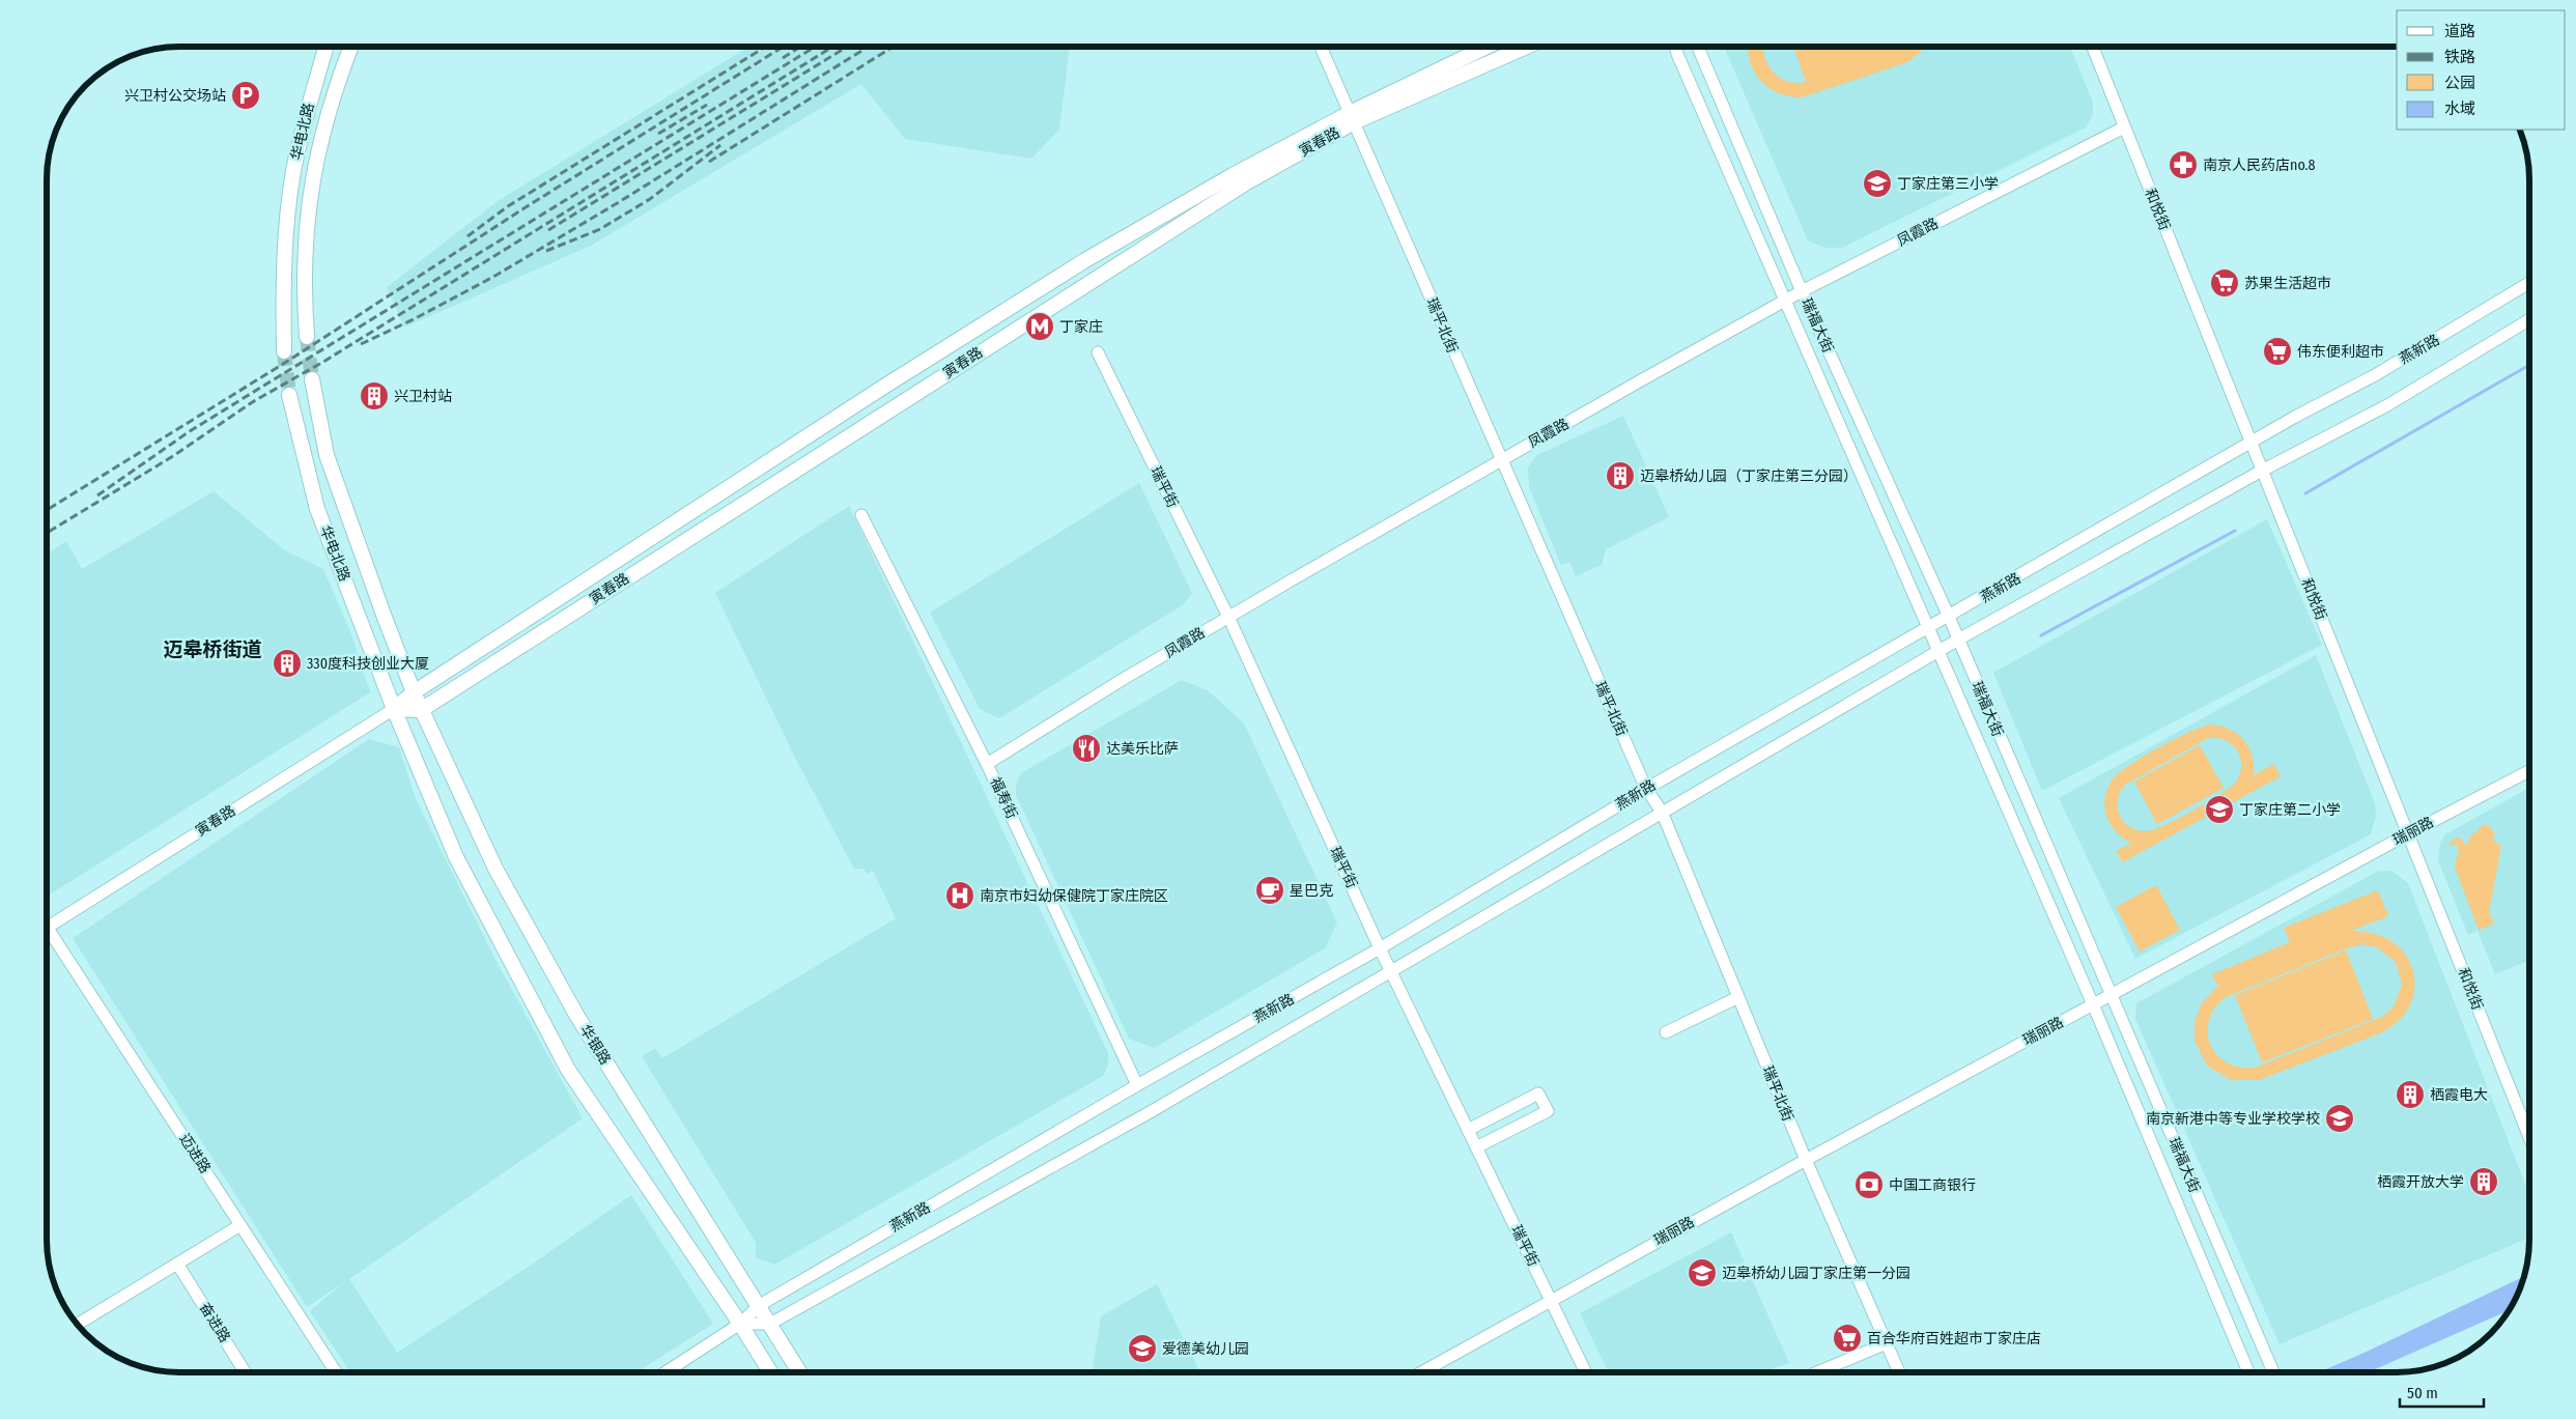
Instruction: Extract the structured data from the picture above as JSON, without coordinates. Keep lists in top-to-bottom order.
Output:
{
  "streets": {
    "main road": ["华电北路", "寅春路", "华银路"],
    "street": [
      "和悦街",
      "凤霞路",
      "瑞平北街",
      "瑞福大街",
      "燕新路",
      "瑞平街",
      "福寿街",
      "瑞丽路",
      "迈进路",
      "奋进路"
    ]
  },
  "crossings": [
    ["华电北路", "寅春路"],
    ["华电北路", "华银路"],
    ["寅春路", "瑞平北街"],
    ["寅春路", "华银路"],
    ["和悦街", "凤霞路"],
    ["和悦街", "燕新路"],
    ["和悦街", "瑞丽路"],
    ["凤霞路", "瑞平北街"],
    ["凤霞路", "瑞福大街"],
    ["凤霞路", "瑞平街"],
    ["凤霞路", "福寿街"],
    ["瑞平北街", "燕新路"],
    ["瑞平北街", "瑞丽路"],
    ["瑞福大街", "燕新路"],
    ["瑞福大街", "瑞丽路"],
    ["燕新路", "瑞平街"],
    ["燕新路", "福寿街"],
    ["燕新路", "华银路"],
    ["瑞平街", "瑞丽路"]
  ],
  "districts": ["迈皋桥街道"],
  "places": {
    "parking": ["兴卫村公交场站"],
    "pharmacy": ["南京人民药店no.8"],
    "school or university": [
      "丁家庄第三小学",
      "丁家庄第二小学",
      "南京新港中等专业学校学校",
      "迈皋桥幼儿园丁家庄第一分园",
      "爱德美幼儿园"
    ],
    "supermarket": ["苏果生活超市", "伟东便利超市", "百合华府百姓超市丁家庄店"],
    "metro station": ["丁家庄"],
    "building": [
      "兴卫村站",
      "迈皋桥幼儿园（丁家庄第三分园）",
      "330度科技创业大厦",
      "栖霞电大",
      "栖霞开放大学"
    ],
    "restaurant": ["达美乐比萨"],
    "cafe": ["星巴克"],
    "hospital": ["南京市妇幼保健院丁家庄院区"],
    "bank": ["中国工商银行"]
  },
  "legend": [
    "道路",
    "铁路",
    "公园",
    "水域"
  ],
  "scale_bar": "50 m"
}
